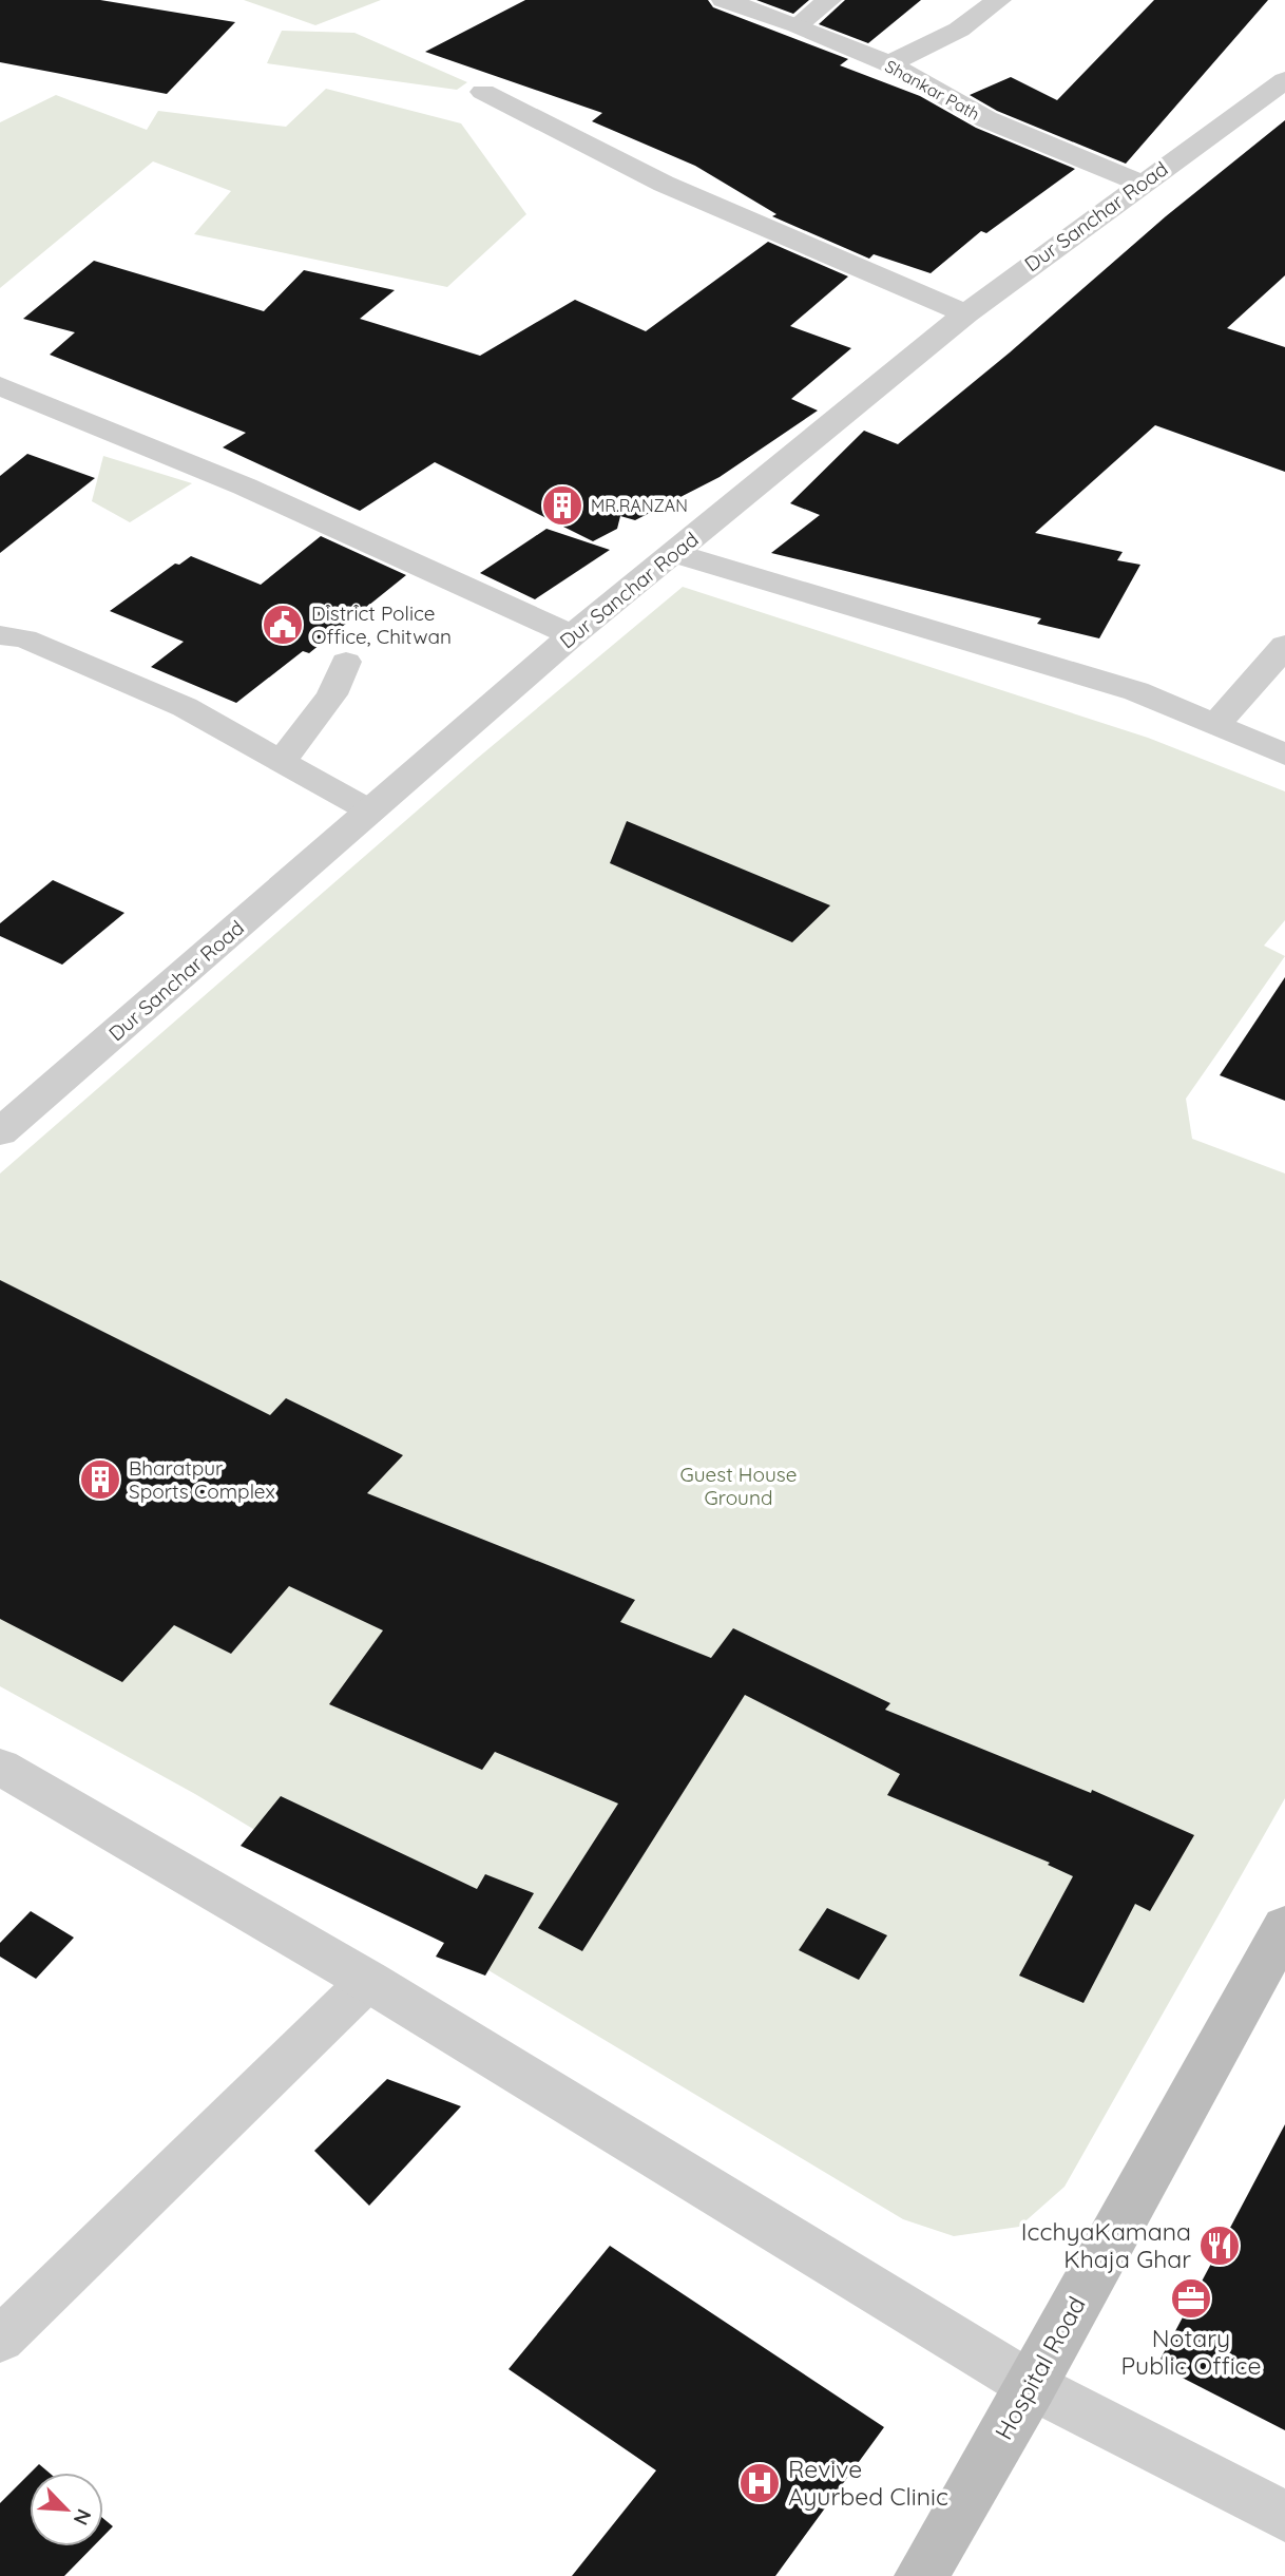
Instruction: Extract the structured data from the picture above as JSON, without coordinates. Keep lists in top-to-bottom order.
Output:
{
  "streets": {
    "street": ["Shankar Path", "Dur Sanchar Road", "Hospital Road"]
  },
  "crossings": [
    ["Shankar Path", "Dur Sanchar Road"]
  ],
  "parks": ["Guest House Ground"],
  "places": {
    "building": ["MR.RANZAN", "Bharatpur Sports Complex"],
    "public building": ["District Police Office, Chitwan"],
    "restaurant": ["IcchyaKamana Khaja Ghar"],
    "office": ["Notary Public Office"],
    "hospital": ["Revive Ayurbed Clinic"]
  },
  "north": "bottom right"
}
